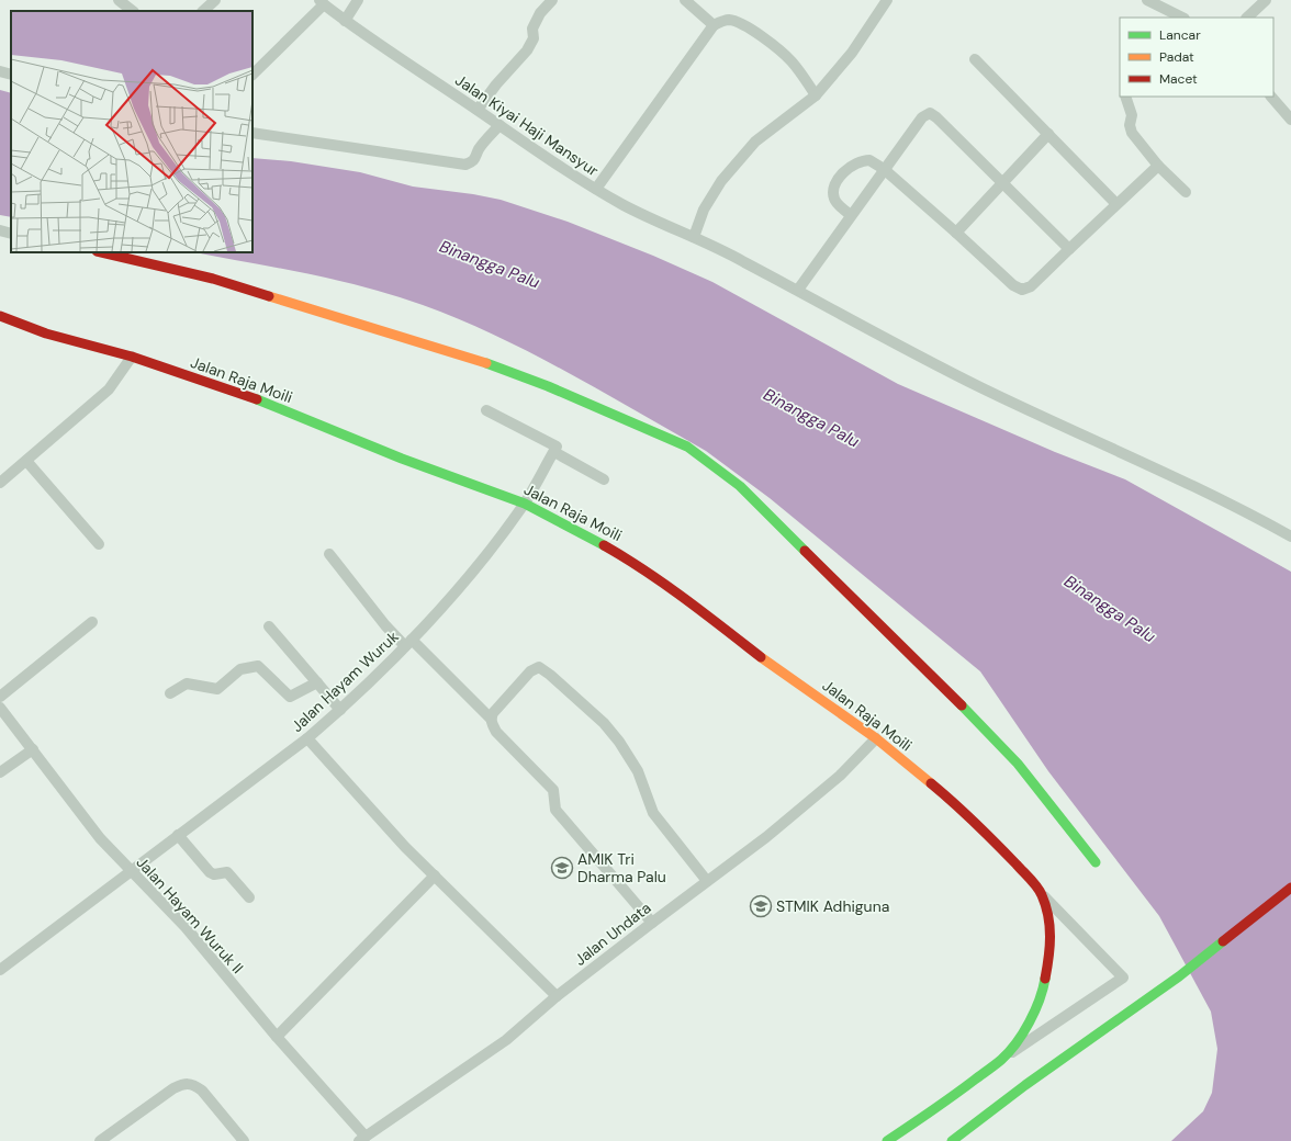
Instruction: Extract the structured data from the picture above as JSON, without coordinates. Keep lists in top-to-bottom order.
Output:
{
  "streets": {
    "street": [
      "Jalan Kiyai Haji Mansyur",
      "Jalan Raja Moili",
      "Jalan Hayam Wuruk",
      "Jalan Hayam Wuruk II",
      "Jalan Undata"
    ]
  },
  "crossings": [
    ["Jalan Raja Moili", "Jalan Hayam Wuruk"],
    ["Jalan Raja Moili", "Jalan Undata"],
    ["Jalan Hayam Wuruk", "Jalan Hayam Wuruk II"],
    ["Jalan Hayam Wuruk II", "Jalan Undata"]
  ],
  "water": ["Binangga Palu"],
  "places": {
    "school or university": ["AMIK Tri Dharma Palu", "STMIK Adhiguna"]
  },
  "legend": ["Lancar", "Padat", "Macet"]
}
